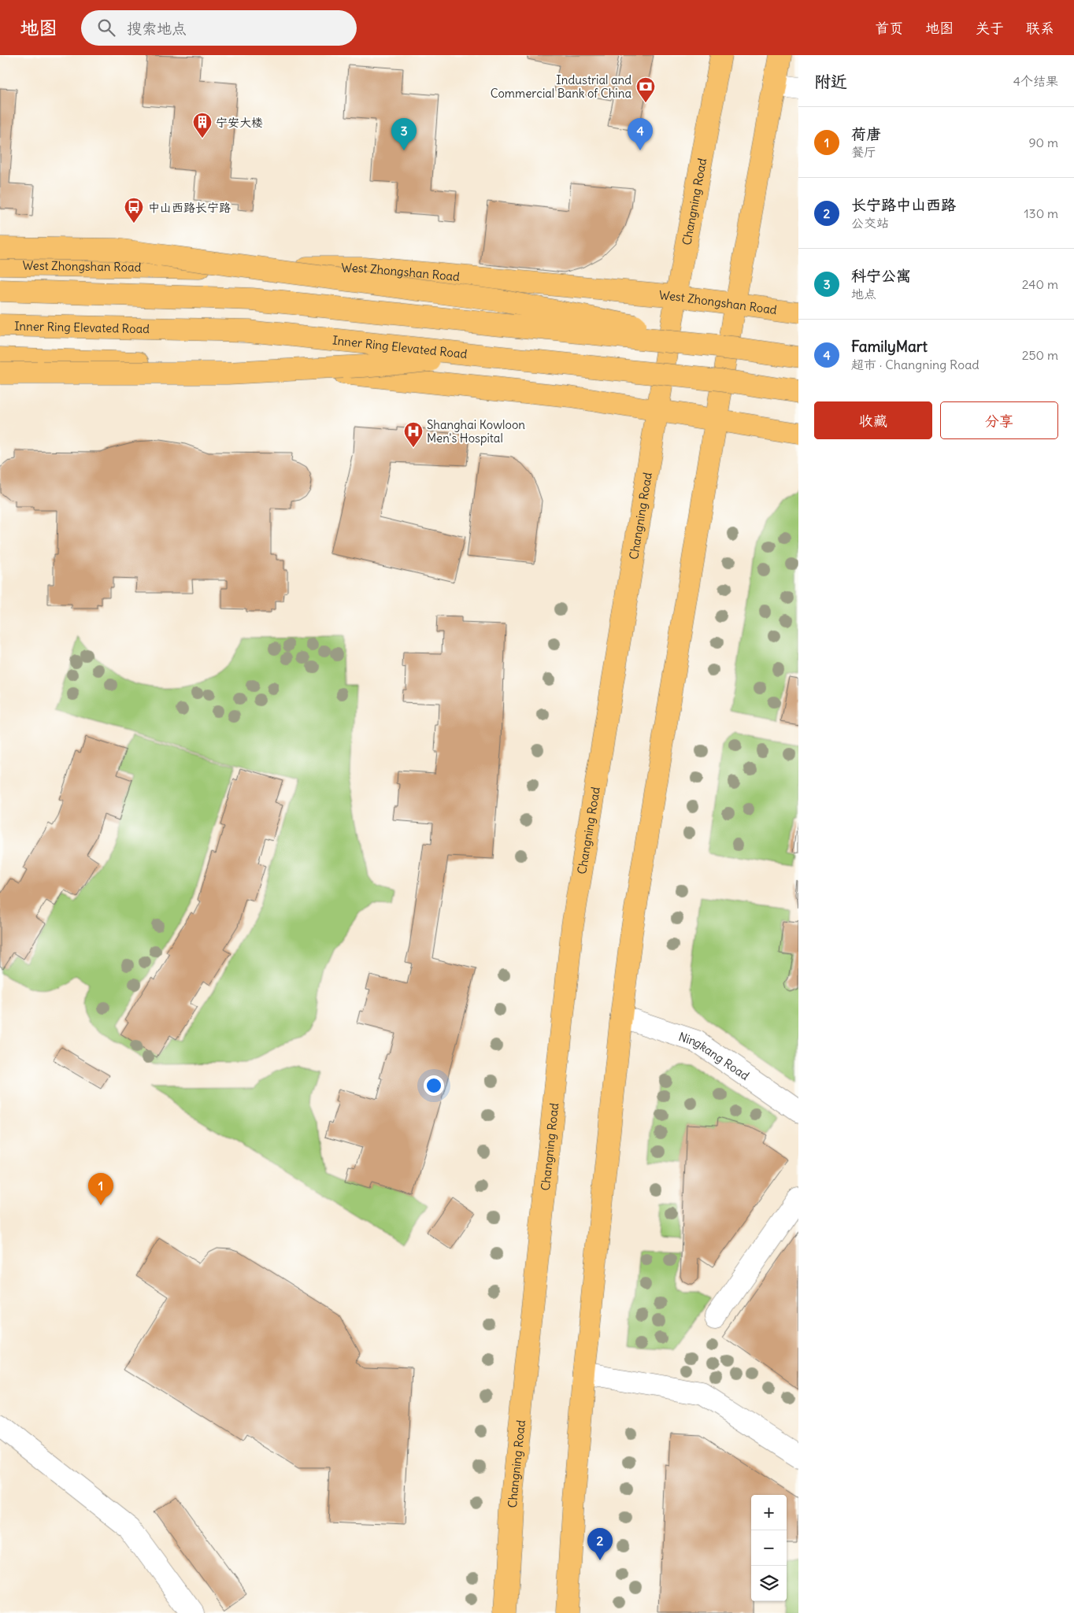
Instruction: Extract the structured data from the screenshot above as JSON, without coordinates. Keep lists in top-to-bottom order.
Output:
{
  "streets": {
    "main road": ["Changning Road", "West Zhongshan Road", "Inner Ring Elevated Road"],
    "street": ["Ningkang Road"]
  },
  "crossings": [
    ["Changning Road", "West Zhongshan Road"]
  ],
  "places": {
    "bank": ["Industrial and Commercial Bank of China"],
    "building": ["宁安大楼"],
    "bus stop": ["中山西路长宁路"],
    "hospital": ["Shanghai Kowloon Men's Hospital"]
  },
  "page": {
    "header": "地图",
    "search": "搜索地点",
    "nav": [
      "首页",
      "地图",
      "关于",
      "联系"
    ],
    "heading": ["附近", "4个结果"],
    "list": [
      {
        "mark": "1",
        "name": "荷唐",
        "note": "餐厅",
        "value": "90 m"
      },
      {
        "mark": "2",
        "name": "长宁路中山西路",
        "note": "公交站",
        "value": "130 m"
      },
      {
        "mark": "3",
        "name": "科宁公寓",
        "note": "地点",
        "value": "240 m"
      },
      {
        "mark": "4",
        "name": "FamilyMart",
        "note": "超市 · Changning Road",
        "value": "250 m"
      }
    ],
    "pins": [
      "3",
      "4",
      "1",
      "2"
    ],
    "buttons": ["收藏", "分享"],
    "map_buttons": ["+", "−"]
  }
}
